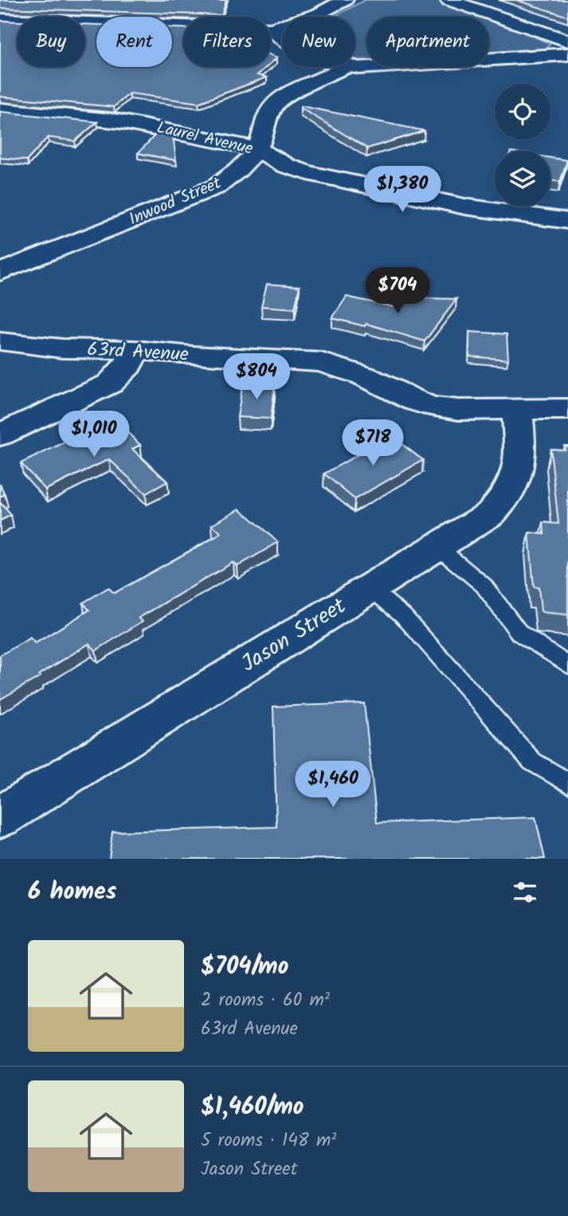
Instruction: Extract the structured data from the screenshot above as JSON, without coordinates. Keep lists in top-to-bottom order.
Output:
{
  "streets": {
    "street": [
      "Laurel Avenue",
      "Inwood Street",
      "63rd Avenue",
      "Jason Street"
    ]
  },
  "crossings": [
    ["Laurel Avenue", "Inwood Street"],
    ["63rd Avenue", "Jason Street"]
  ],
  "page": {
    "chip": [
      "Buy",
      "Rent",
      "Filters",
      "New",
      "Apartment"
    ],
    "price": [
      "$1,380",
      "$704",
      "$804",
      "$1,010",
      "$718",
      "$1,460"
    ],
    "heading": "6 homes",
    "list": [
      {
        "name": "$704/mo",
        "note": "2 rooms · 60 m² · 63rd Avenue"
      },
      {
        "name": "$1,460/mo",
        "note": "5 rooms · 148 m² · Jason Street"
      }
    ]
  }
}
